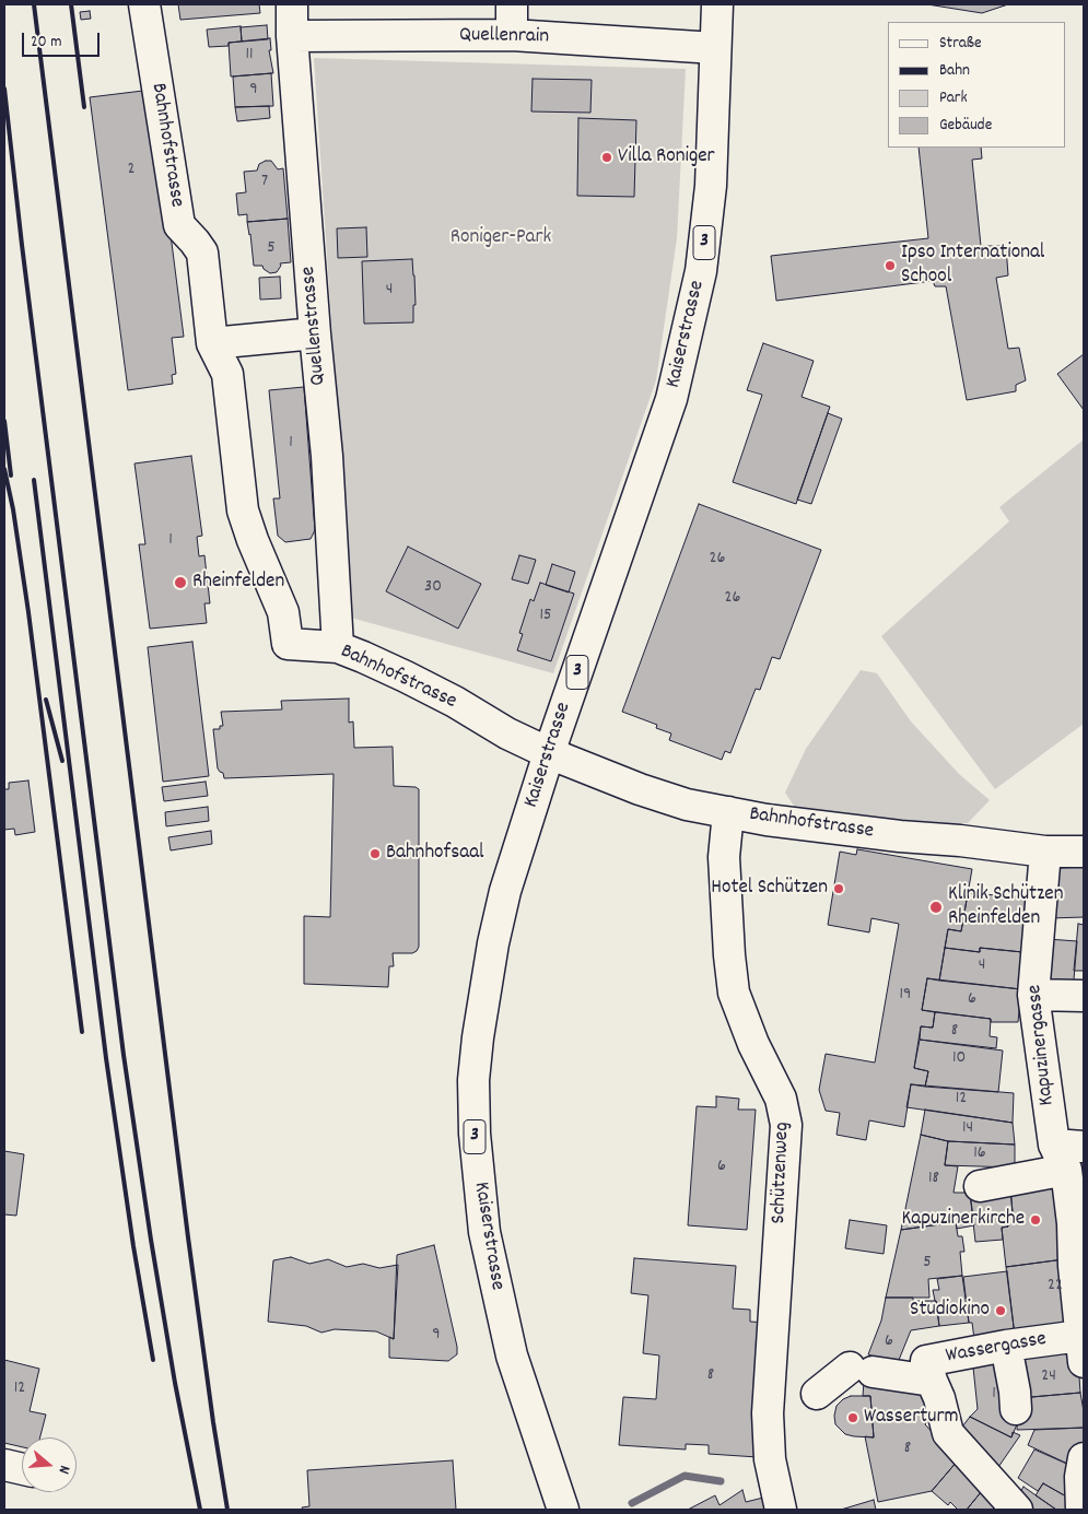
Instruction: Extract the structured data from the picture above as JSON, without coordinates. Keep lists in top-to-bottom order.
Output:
{
  "streets": {
    "street": [
      "Quellenrain",
      "Bahnhofstrasse",
      "3",
      "Quellenstrasse",
      "Kaiserstrasse",
      "Kapuzinergasse",
      "Schützenweg",
      "Wassergasse"
    ]
  },
  "crossings": [
    ["Quellenrain", "Quellenstrasse"],
    ["Quellenrain", "Kaiserstrasse"],
    ["Bahnhofstrasse", "Quellenstrasse"],
    ["Bahnhofstrasse", "Kaiserstrasse"],
    ["Bahnhofstrasse", "Kapuzinergasse"],
    ["Bahnhofstrasse", "Schützenweg"],
    ["Kapuzinergasse", "Wassergasse"]
  ],
  "parks": ["Roniger-Park"],
  "places": [
    "Villa Roniger",
    "Ipso International School",
    "Rheinfelden",
    "Bahnhofsaal",
    "Hotel Schützen",
    "Klinik Schützen Rheinfelden",
    "Kapuzinerkirche",
    "Studiokino",
    "Wasserturm"
  ],
  "house_numbers": [
    "11",
    "9",
    "2",
    "7",
    "5",
    "4",
    "1",
    "1",
    "26",
    "30",
    "26",
    "15",
    "4",
    "19",
    "6",
    "8",
    "10",
    "12",
    "14",
    "16",
    "6",
    "18",
    "5",
    "22",
    "9",
    "6",
    "8",
    "24",
    "12",
    "1",
    "8"
  ],
  "legend": [
    "Straße",
    "Bahn",
    "Park",
    "Gebäude"
  ],
  "scale_bar": "20 m",
  "north": "right"
}
